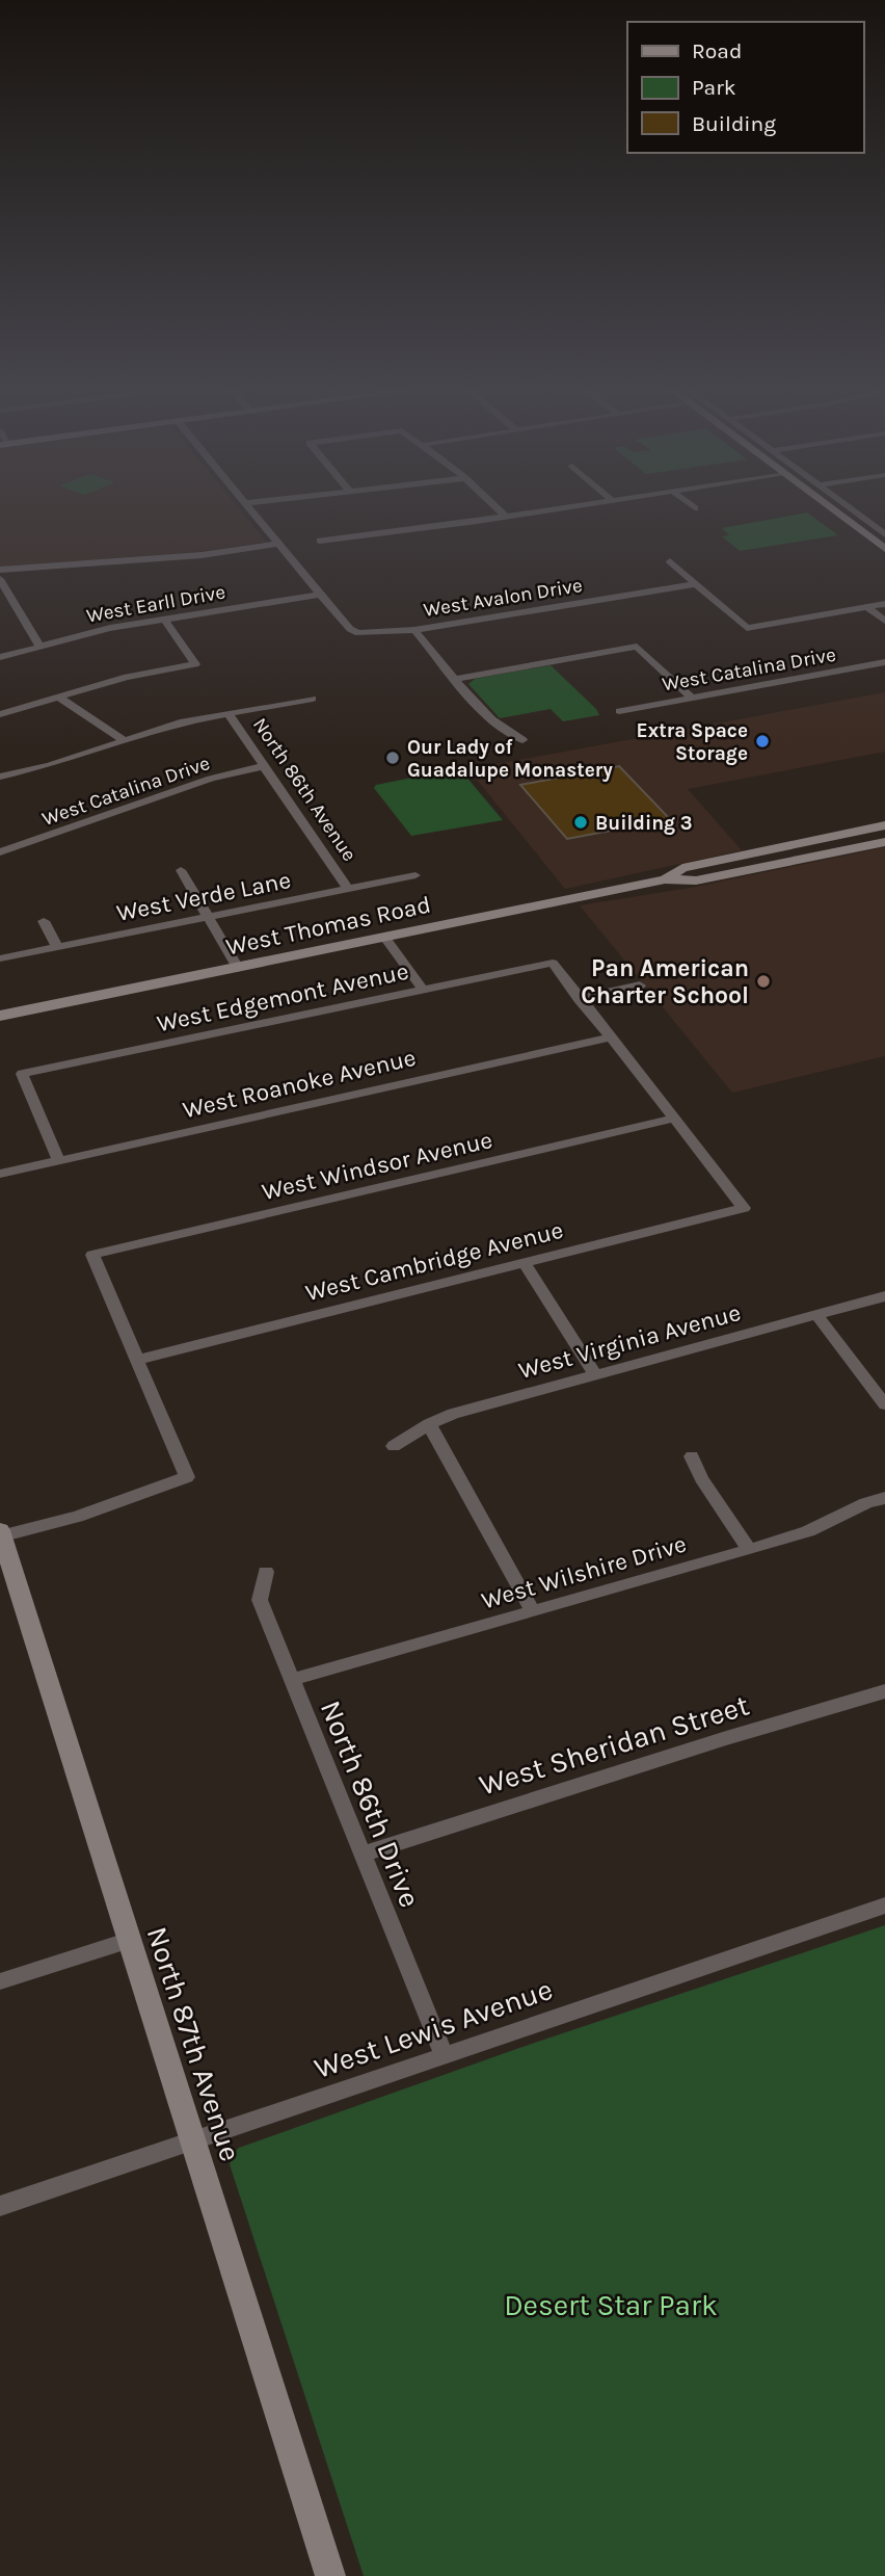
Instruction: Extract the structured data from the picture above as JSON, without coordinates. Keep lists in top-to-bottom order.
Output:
{
  "streets": {
    "main road": ["West Thomas Road", "North 87th Avenue"],
    "street": [
      "West Avalon Drive",
      "West Earll Drive",
      "West Catalina Drive",
      "North 86th Avenue",
      "West Verde Lane",
      "West Edgemont Avenue",
      "West Roanoke Avenue",
      "West Windsor Avenue",
      "West Cambridge Avenue",
      "West Virginia Avenue",
      "West Wilshire Drive",
      "West Sheridan Street",
      "North 86th Drive",
      "West Lewis Avenue"
    ]
  },
  "crossings": [
    ["West Avalon Drive", "West Earll Drive"],
    ["West Catalina Drive", "North 86th Avenue"],
    ["North 86th Avenue", "West Verde Lane"],
    ["West Edgemont Avenue", "West Roanoke Avenue"],
    ["West Windsor Avenue", "West Cambridge Avenue"],
    ["West Wilshire Drive", "North 86th Drive"],
    ["West Sheridan Street", "North 86th Drive"],
    ["North 86th Drive", "West Lewis Avenue"],
    ["West Lewis Avenue", "North 87th Avenue"]
  ],
  "parks": ["Desert Star Park"],
  "places": [
    "Extra Space Storage",
    "Our Lady of Guadalupe Monastery",
    "Building 3",
    "Pan American Charter School"
  ],
  "legend": ["Road", "Park", "Building"]
}
